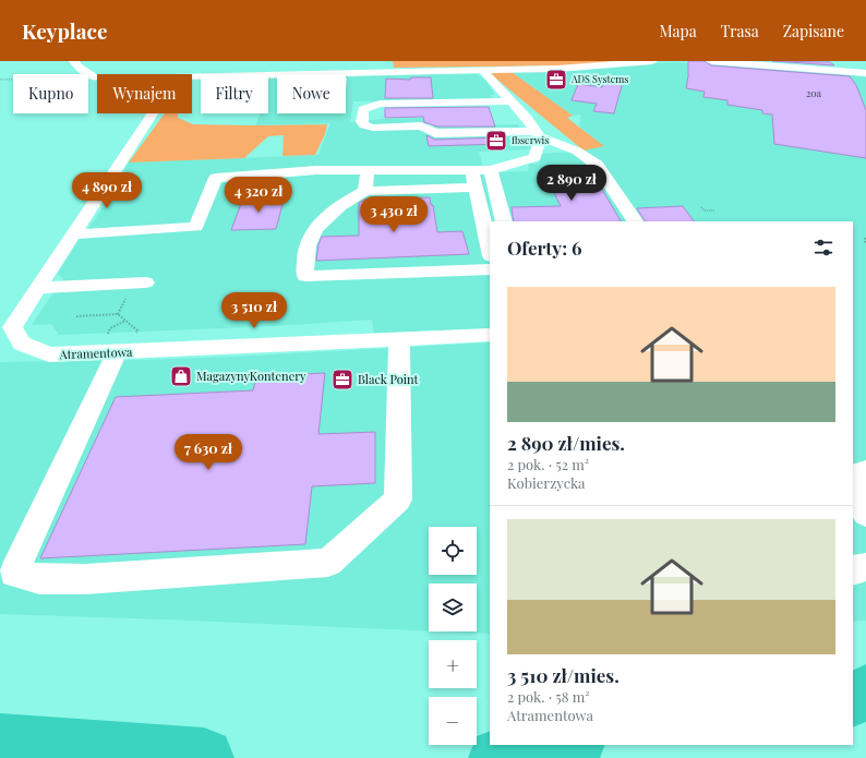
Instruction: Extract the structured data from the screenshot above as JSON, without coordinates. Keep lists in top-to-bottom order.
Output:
{
  "streets": {
    "street": ["Atramentowa"]
  },
  "places": {
    "office": ["ADS Systems", "fbserwis", "Black Point"],
    "shop": ["MagazynyKontenery"]
  },
  "house_numbers": ["20a"],
  "page": {
    "header": "Keyplace",
    "nav": ["Mapa", "Trasa", "Zapisane"],
    "chip": [
      "Kupno",
      "Wynajem",
      "Filtry",
      "Nowe"
    ],
    "price": [
      "2 890 zł",
      "4 890 zł",
      "4 320 zł",
      "3 430 zł",
      "3 510 zł",
      "7 630 zł"
    ],
    "heading": "Oferty: 6",
    "list": [
      {
        "name": "2 890 zł/mies.",
        "note": "2 pok. · 52 m² · Kobierzycka"
      },
      {
        "name": "3 510 zł/mies.",
        "note": "2 pok. · 58 m² · Atramentowa"
      }
    ],
    "map_buttons": ["+", "−"]
  }
}
